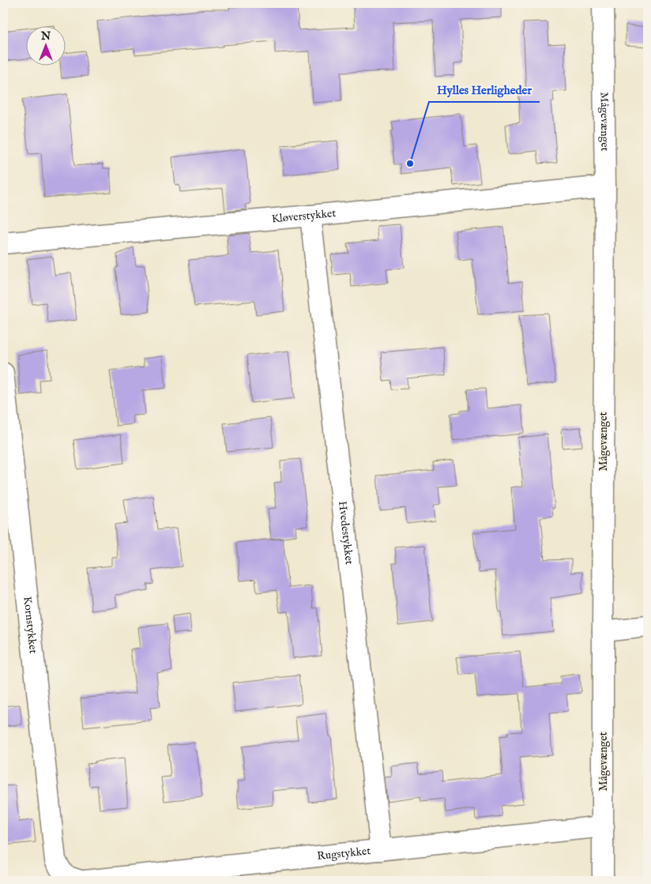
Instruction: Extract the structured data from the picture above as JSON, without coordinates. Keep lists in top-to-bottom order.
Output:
{
  "streets": {
    "street": [
      "Mågevænget",
      "Kløverstykket",
      "Hvedestykket",
      "Kornstykket",
      "Rugstykket"
    ]
  },
  "crossings": [
    ["Mågevænget", "Kløverstykket"],
    ["Mågevænget", "Rugstykket"],
    ["Kløverstykket", "Hvedestykket"],
    ["Hvedestykket", "Rugstykket"]
  ],
  "places": ["Hylles Herligheder"],
  "north": "top"
}
